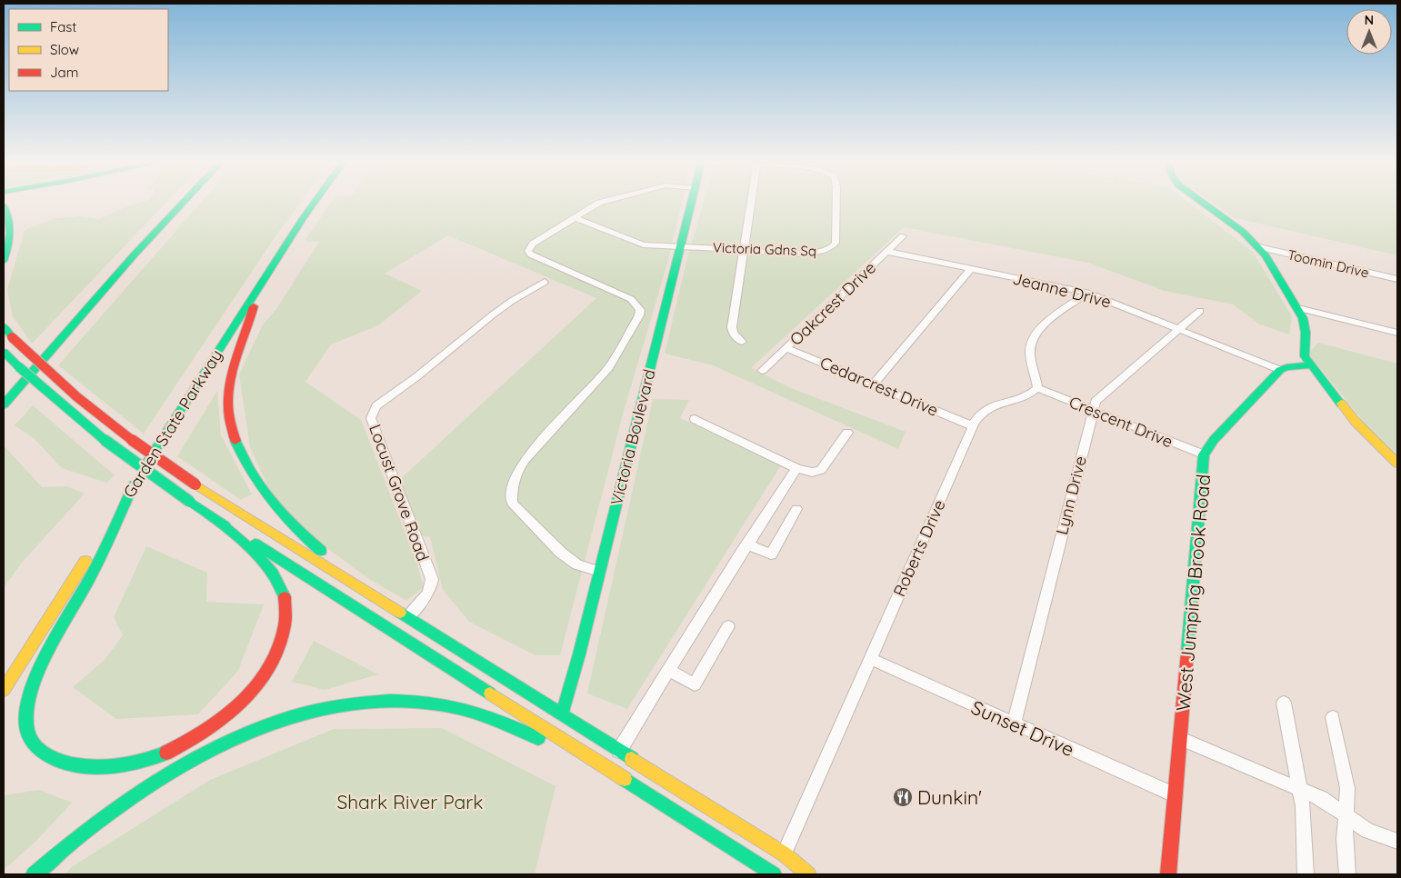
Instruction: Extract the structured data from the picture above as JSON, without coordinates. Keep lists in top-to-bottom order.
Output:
{
  "streets": {
    "main road": ["Garden State Parkway", "Victoria Boulevard", "West Jumping Brook Road"],
    "street": [
      "Victoria Gdns Sq",
      "Toomin Drive",
      "Jeanne Drive",
      "Oakcrest Drive",
      "Cedarcrest Drive",
      "Crescent Drive",
      "Locust Grove Road",
      "Lynn Drive",
      "Roberts Drive",
      "Sunset Drive"
    ]
  },
  "crossings": [
    ["Victoria Gdns Sq", "Victoria Boulevard"],
    ["Jeanne Drive", "Oakcrest Drive"],
    ["Jeanne Drive", "Lynn Drive"],
    ["Jeanne Drive", "West Jumping Brook Road"],
    ["Oakcrest Drive", "Cedarcrest Drive"],
    ["Cedarcrest Drive", "Roberts Drive"],
    ["Crescent Drive", "Lynn Drive"],
    ["Crescent Drive", "Roberts Drive"],
    ["Crescent Drive", "West Jumping Brook Road"],
    ["Lynn Drive", "Sunset Drive"],
    ["Roberts Drive", "Sunset Drive"],
    ["West Jumping Brook Road", "Sunset Drive"]
  ],
  "parks": ["Shark River Park"],
  "places": {
    "restaurant": ["Dunkin'"]
  },
  "legend": ["Fast", "Slow", "Jam"],
  "north": "top"
}
